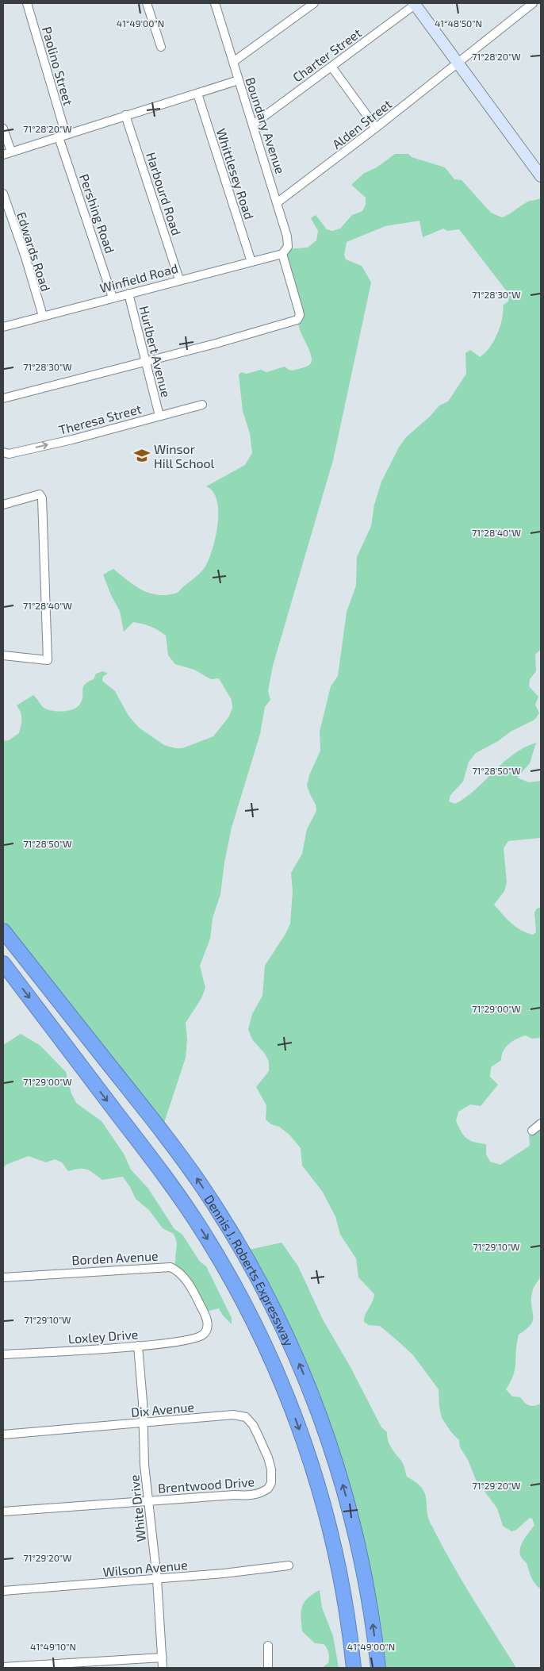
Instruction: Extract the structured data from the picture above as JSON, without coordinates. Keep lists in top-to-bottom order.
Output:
{
  "streets": {
    "highway": ["Dennis J. Roberts Expressway"],
    "street": [
      "Charter Street",
      "Paolino Street",
      "Alden Street",
      "Boundary Avenue",
      "Whittlesey Road",
      "Harbourd Road",
      "Pershing Road",
      "Edwards Road",
      "Winfield Road",
      "Hurlbert Avenue",
      "Theresa Street",
      "Borden Avenue",
      "Loxley Drive",
      "Dix Avenue",
      "Brentwood Drive",
      "White Drive",
      "Wilson Avenue"
    ]
  },
  "crossings": [
    ["Charter Street", "Boundary Avenue"],
    ["Paolino Street", "Pershing Road"],
    ["Alden Street", "Boundary Avenue"],
    ["Boundary Avenue", "Winfield Road"],
    ["Whittlesey Road", "Winfield Road"],
    ["Harbourd Road", "Winfield Road"],
    ["Pershing Road", "Winfield Road"],
    ["Edwards Road", "Winfield Road"],
    ["Winfield Road", "Hurlbert Avenue"],
    ["Hurlbert Avenue", "Theresa Street"],
    ["Borden Avenue", "Loxley Drive"],
    ["Loxley Drive", "White Drive"],
    ["Dix Avenue", "Brentwood Drive"],
    ["Dix Avenue", "White Drive"],
    ["Brentwood Drive", "White Drive"],
    ["White Drive", "Wilson Avenue"]
  ],
  "places": {
    "school or university": ["Winsor Hill School"]
  },
  "coordinates": [
    "41°49'00\"N",
    "41°48'50\"N",
    "71°28'20\"W",
    "71°28'30\"W",
    "71°28'40\"W",
    "71°28'50\"W",
    "71°29'00\"W",
    "71°29'10\"W",
    "71°29'20\"W",
    "41°49'10\"N"
  ]
}
